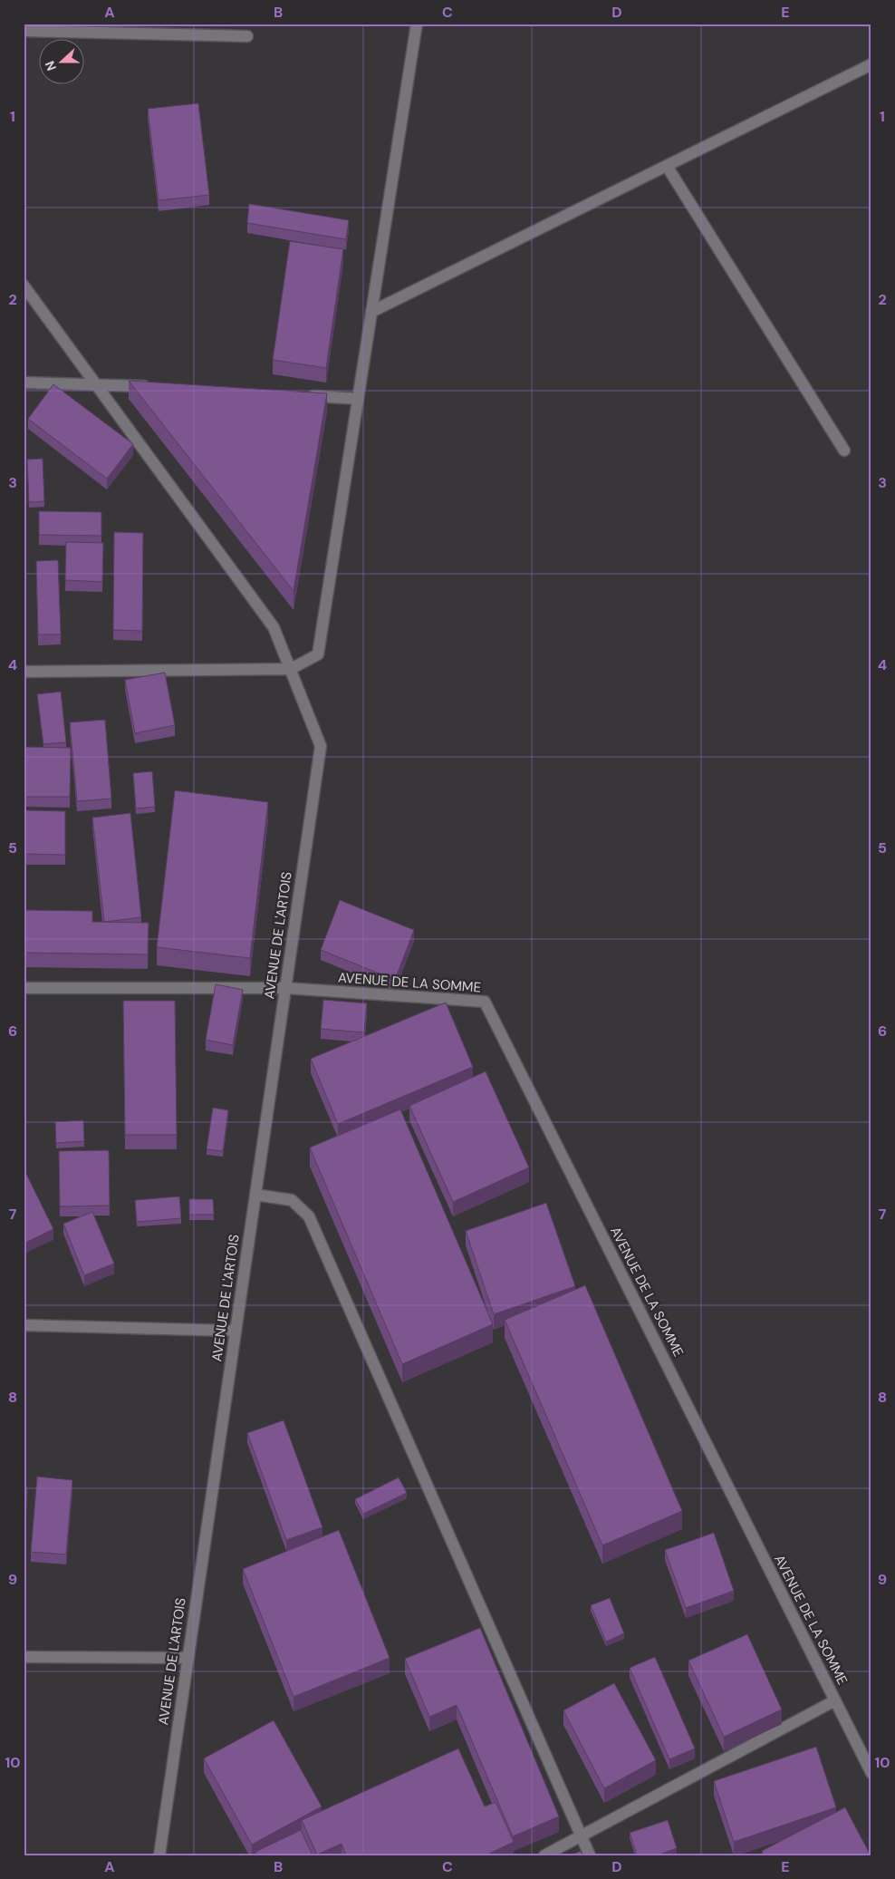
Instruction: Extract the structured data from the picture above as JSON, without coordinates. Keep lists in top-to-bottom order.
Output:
{
  "streets": {
    "street": ["AVENUE DE L'ARTOIS", "AVENUE DE LA SOMME"]
  },
  "crossings": [
    ["AVENUE DE L'ARTOIS", "AVENUE DE LA SOMME"]
  ],
  "north": "left",
  "grid": {
    "columns": [
      "A",
      "B",
      "C",
      "D",
      "E"
    ],
    "rows": [
      "1",
      "2",
      "3",
      "4",
      "5",
      "6",
      "7",
      "8",
      "9",
      "10"
    ]
  }
}
